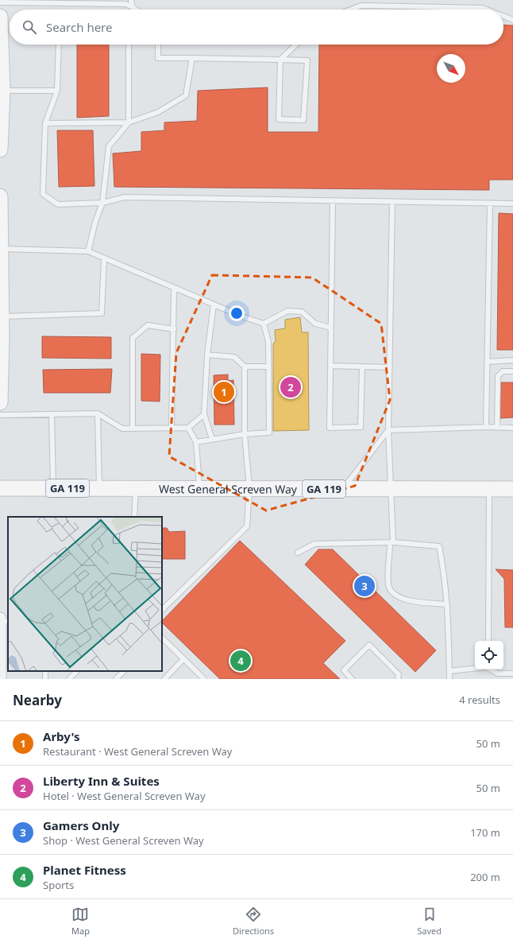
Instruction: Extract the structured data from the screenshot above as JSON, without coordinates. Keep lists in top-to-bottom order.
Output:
{
  "streets": {
    "main road": ["GA 119", "West General Screven Way"]
  },
  "north": "bottom right",
  "page": {
    "search": "Search here",
    "pins": [
      "2",
      "1",
      "3",
      "4"
    ],
    "heading": ["Nearby", "4 results"],
    "list": [
      {
        "mark": "1",
        "name": "Arby's",
        "note": "Restaurant · West General Screven Way",
        "value": "50 m"
      },
      {
        "mark": "2",
        "name": "Liberty Inn & Suites",
        "note": "Hotel · West General Screven Way",
        "value": "50 m"
      },
      {
        "mark": "3",
        "name": "Gamers Only",
        "note": "Shop · West General Screven Way",
        "value": "170 m"
      },
      {
        "mark": "4",
        "name": "Planet Fitness",
        "note": "Sports",
        "value": "200 m"
      }
    ],
    "nav": ["Map", "Directions", "Saved"]
  }
}
